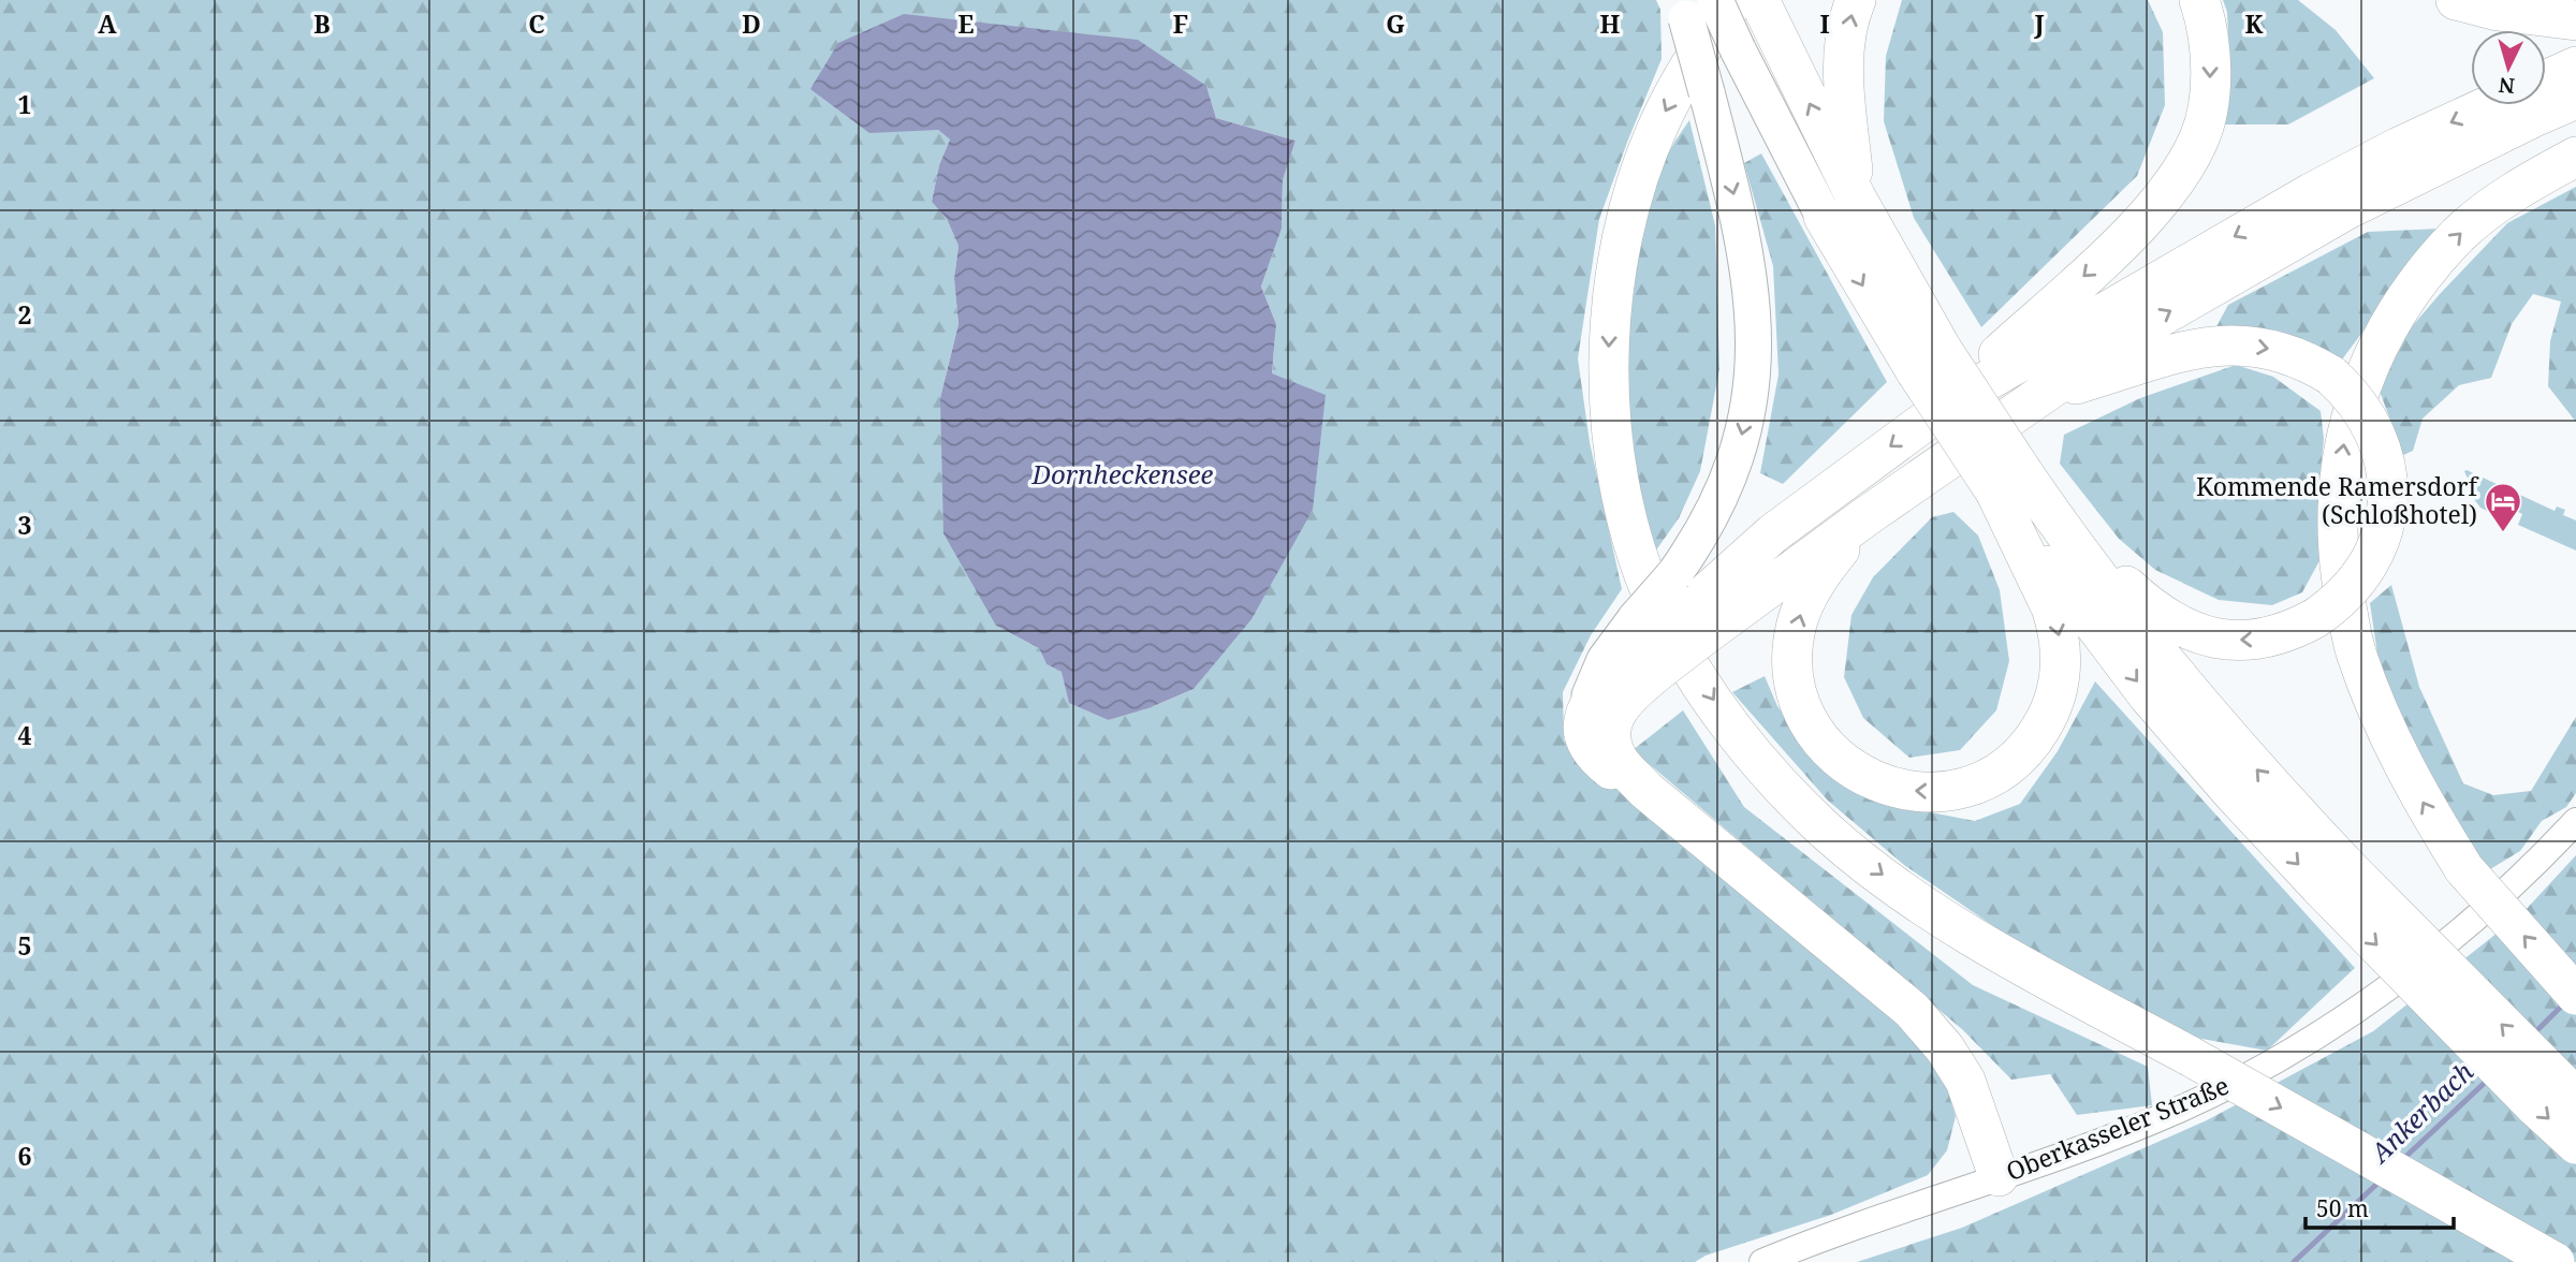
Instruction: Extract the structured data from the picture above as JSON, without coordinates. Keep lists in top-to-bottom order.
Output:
{
  "streets": {
    "street": ["Oberkasseler Straße"]
  },
  "water": ["Dornheckensee", "Ankerbach"],
  "places": {
    "hotel": ["Kommende Ramersdorf (Schloßhotel)"]
  },
  "scale_bar": "50 m",
  "north": "bottom",
  "grid": {
    "columns": [
      "A",
      "B",
      "C",
      "D",
      "E",
      "F",
      "G",
      "H",
      "I",
      "J",
      "K"
    ],
    "rows": [
      "1",
      "2",
      "3",
      "4",
      "5",
      "6"
    ]
  }
}
